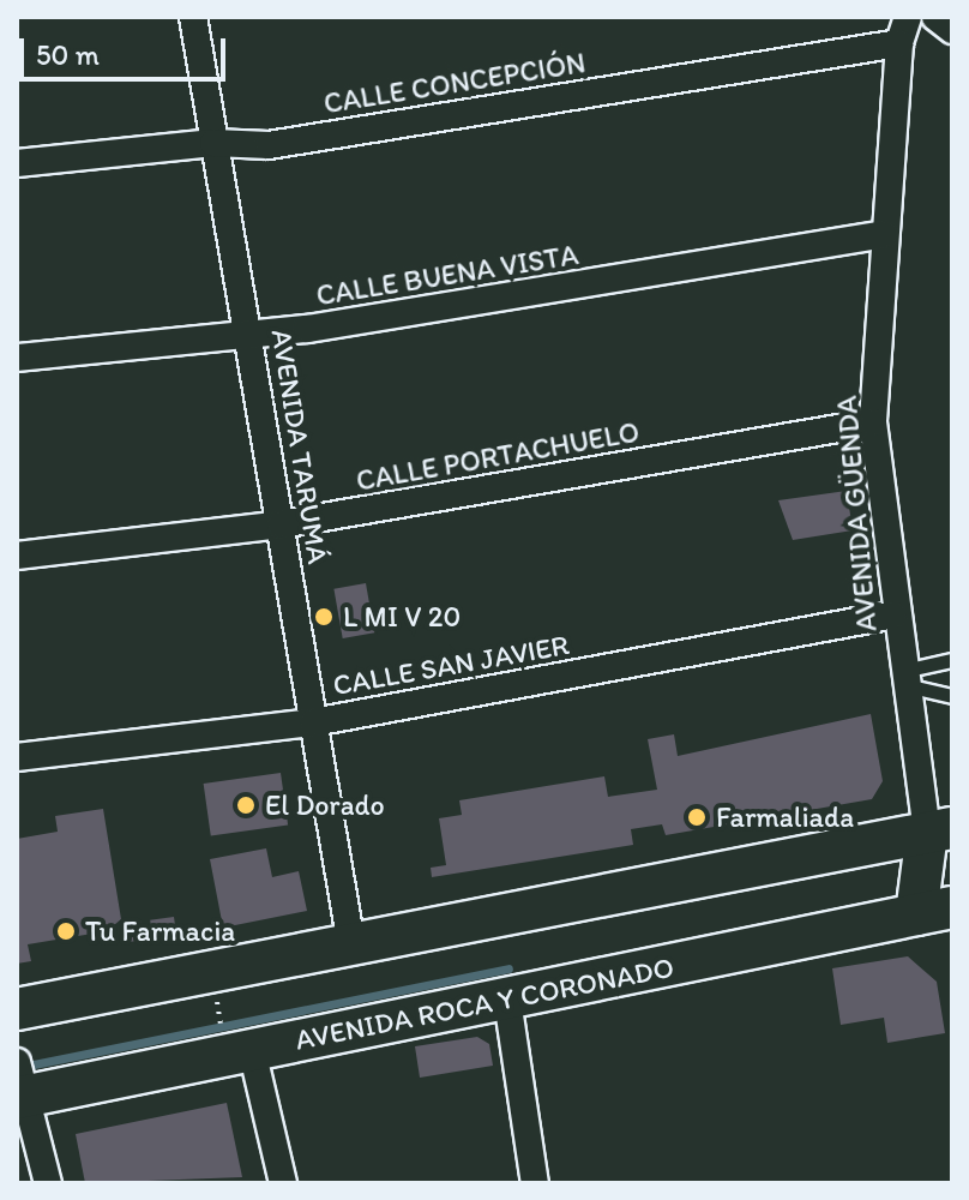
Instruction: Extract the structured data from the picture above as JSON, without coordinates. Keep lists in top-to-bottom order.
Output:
{
  "streets": {
    "main road": ["AVENIDA ROCA Y CORONADO"],
    "street": [
      "CALLE CONCEPCIÓN",
      "CALLE BUENA VISTA",
      "AVENIDA TARUMÁ",
      "CALLE PORTACHUELO",
      "AVENIDA GÜENDA",
      "CALLE SAN JAVIER"
    ]
  },
  "crossings": [
    ["CALLE CONCEPCIÓN", "AVENIDA TARUMÁ"],
    ["CALLE CONCEPCIÓN", "AVENIDA GÜENDA"],
    ["CALLE BUENA VISTA", "AVENIDA TARUMÁ"],
    ["CALLE BUENA VISTA", "AVENIDA GÜENDA"],
    ["AVENIDA TARUMÁ", "CALLE PORTACHUELO"],
    ["AVENIDA TARUMÁ", "CALLE SAN JAVIER"],
    ["CALLE PORTACHUELO", "AVENIDA GÜENDA"],
    ["AVENIDA GÜENDA", "CALLE SAN JAVIER"]
  ],
  "places": [
    "L MI V 20",
    "El Dorado",
    "Farmaliada",
    "Tu Farmacia"
  ],
  "scale_bar": "50 m"
}
